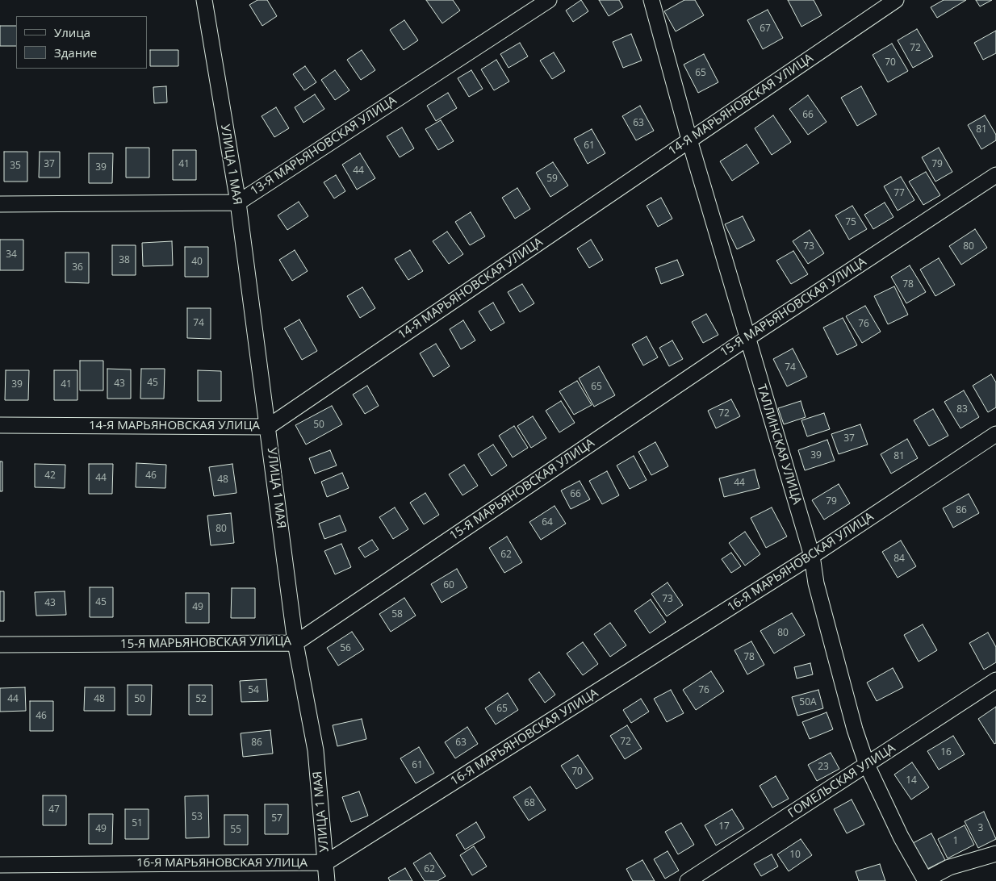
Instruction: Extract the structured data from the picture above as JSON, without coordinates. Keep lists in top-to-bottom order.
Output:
{
  "streets": {
    "street": [
      "14-Я МАРЬЯНОВСКАЯ УЛИЦА",
      "13-Я МАРЬЯНОВСКАЯ УЛИЦА",
      "УЛИЦА 1 МАЯ",
      "15-Я МАРЬЯНОВСКАЯ УЛИЦА",
      "ТАЛЛИНСКАЯ УЛИЦА",
      "16-Я МАРЬЯНОВСКАЯ УЛИЦА",
      "ГОМЕЛЬСКАЯ УЛИЦА"
    ]
  },
  "crossings": [
    ["14-Я МАРЬЯНОВСКАЯ УЛИЦА", "УЛИЦА 1 МАЯ"],
    ["14-Я МАРЬЯНОВСКАЯ УЛИЦА", "ТАЛЛИНСКАЯ УЛИЦА"],
    ["13-Я МАРЬЯНОВСКАЯ УЛИЦА", "УЛИЦА 1 МАЯ"],
    ["УЛИЦА 1 МАЯ", "15-Я МАРЬЯНОВСКАЯ УЛИЦА"],
    ["УЛИЦА 1 МАЯ", "16-Я МАРЬЯНОВСКАЯ УЛИЦА"],
    ["15-Я МАРЬЯНОВСКАЯ УЛИЦА", "ТАЛЛИНСКАЯ УЛИЦА"],
    ["ТАЛЛИНСКАЯ УЛИЦА", "16-Я МАРЬЯНОВСКАЯ УЛИЦА"],
    ["ТАЛЛИНСКАЯ УЛИЦА", "ГОМЕЛЬСКАЯ УЛИЦА"]
  ],
  "house_numbers": [
    "67",
    "72",
    "70",
    "65",
    "66",
    "63",
    "81",
    "61",
    "37",
    "41",
    "79",
    "35",
    "39",
    "44",
    "59",
    "77",
    "75",
    "73",
    "80",
    "34",
    "38",
    "40",
    "36",
    "78",
    "74",
    "76",
    "74",
    "45",
    "43",
    "39",
    "41",
    "65",
    "83",
    "72",
    "50",
    "37",
    "39",
    "81",
    "42",
    "46",
    "44",
    "48",
    "44",
    "66",
    "79",
    "86",
    "64",
    "80",
    "62",
    "84",
    "60",
    "73",
    "45",
    "43",
    "49",
    "58",
    "80",
    "56",
    "78",
    "54",
    "76",
    "44",
    "48",
    "50",
    "52",
    "50А",
    "65",
    "46",
    "72",
    "86",
    "63",
    "16",
    "61",
    "23",
    "70",
    "14",
    "68",
    "47",
    "53",
    "57",
    "51",
    "17",
    "3",
    "49",
    "55",
    "1",
    "10",
    "62"
  ],
  "legend": ["Улица", "Здание"]
}
